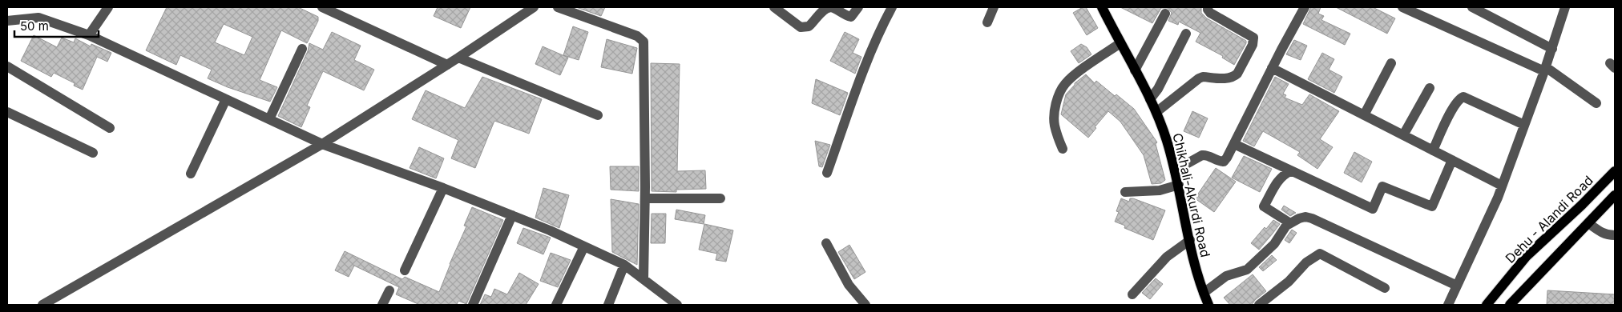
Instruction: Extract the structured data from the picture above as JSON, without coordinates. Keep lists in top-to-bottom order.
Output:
{
  "streets": {
    "main road": ["Chikhali-Akurdi Road", "Dehu - Alandi Road"]
  },
  "scale_bar": "50 m"
}
